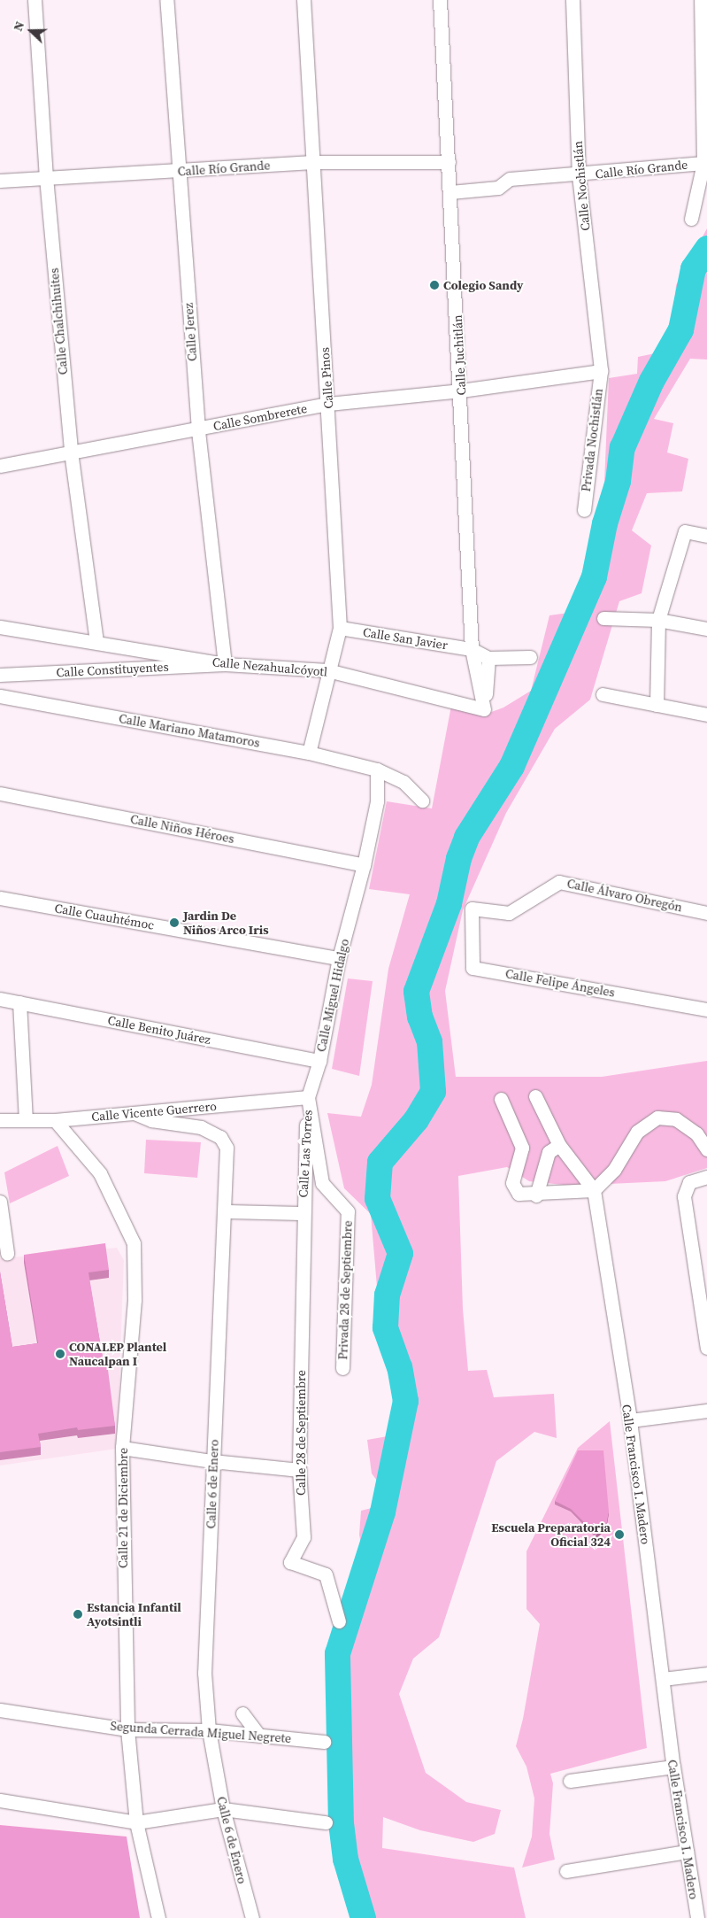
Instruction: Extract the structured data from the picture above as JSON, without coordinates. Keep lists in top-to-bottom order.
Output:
{
  "streets": {
    "street": [
      "Calle Río Grande",
      "Calle Nochistlán",
      "Calle Chalchihuites",
      "Calle Jerez",
      "Calle Juchitlán",
      "Calle Pinos",
      "Calle Sombrerete",
      "Privada Nochistlán",
      "Calle San Javier",
      "Calle Nezahualcóyotl",
      "Calle Constituyentes",
      "Calle Mariano Matamoros",
      "Calle Niños Héroes",
      "Calle Álvaro Obregón",
      "Calle Cuauhtémoc",
      "Calle Felipe Ángeles",
      "Calle Miguel Hidalgo",
      "Calle Benito Juárez",
      "Calle Vicente Guerrero",
      "Calle Las Torres",
      "Privada 28 de Septiembre",
      "Calle 28 de Septiembre",
      "Calle Francisco I. Madero",
      "Calle 6 de Enero",
      "Calle 21 de Diciembre",
      "Segunda Cerrada Miguel Negrete"
    ]
  },
  "crossings": [
    ["Calle Río Grande", "Calle Nochistlán"],
    ["Calle Río Grande", "Calle Chalchihuites"],
    ["Calle Río Grande", "Calle Jerez"],
    ["Calle Río Grande", "Calle Juchitlán"],
    ["Calle Río Grande", "Calle Pinos"],
    ["Calle Nochistlán", "Calle Sombrerete"],
    ["Calle Nochistlán", "Privada Nochistlán"],
    ["Calle Chalchihuites", "Calle Sombrerete"],
    ["Calle Chalchihuites", "Calle Nezahualcóyotl"],
    ["Calle Jerez", "Calle Sombrerete"],
    ["Calle Jerez", "Calle Nezahualcóyotl"],
    ["Calle Jerez", "Calle Constituyentes"],
    ["Calle Juchitlán", "Calle Sombrerete"],
    ["Calle Juchitlán", "Calle San Javier"],
    ["Calle Juchitlán", "Calle Nezahualcóyotl"],
    ["Calle Pinos", "Calle Sombrerete"],
    ["Calle Pinos", "Calle San Javier"],
    ["Calle Pinos", "Calle Nezahualcóyotl"],
    ["Calle Pinos", "Calle Mariano Matamoros"],
    ["Calle Sombrerete", "Privada Nochistlán"],
    ["Calle Nezahualcóyotl", "Calle Constituyentes"],
    ["Calle Mariano Matamoros", "Calle Miguel Hidalgo"],
    ["Calle Niños Héroes", "Calle Miguel Hidalgo"],
    ["Calle Álvaro Obregón", "Calle Felipe Ángeles"],
    ["Calle Cuauhtémoc", "Calle Miguel Hidalgo"],
    ["Calle Miguel Hidalgo", "Calle Benito Juárez"],
    ["Calle Miguel Hidalgo", "Calle Vicente Guerrero"],
    ["Calle Miguel Hidalgo", "Calle Las Torres"],
    ["Calle Miguel Hidalgo", "Privada 28 de Septiembre"],
    ["Calle Vicente Guerrero", "Calle Las Torres"],
    ["Calle Vicente Guerrero", "Calle 6 de Enero"],
    ["Calle Vicente Guerrero", "Calle 21 de Diciembre"],
    ["Calle Las Torres", "Calle 28 de Septiembre"],
    ["Calle Las Torres", "Calle 6 de Enero"],
    ["Calle 6 de Enero", "Segunda Cerrada Miguel Negrete"],
    ["Calle 21 de Diciembre", "Segunda Cerrada Miguel Negrete"]
  ],
  "places": [
    "Colegio Sandy",
    "Jardin De Niños Arco Iris",
    "CONALEP Plantel Naucalpan I",
    "Escuela Preparatoria Oficial 324",
    "Estancia Infantil Ayotsintli"
  ],
  "north": "left"
}
